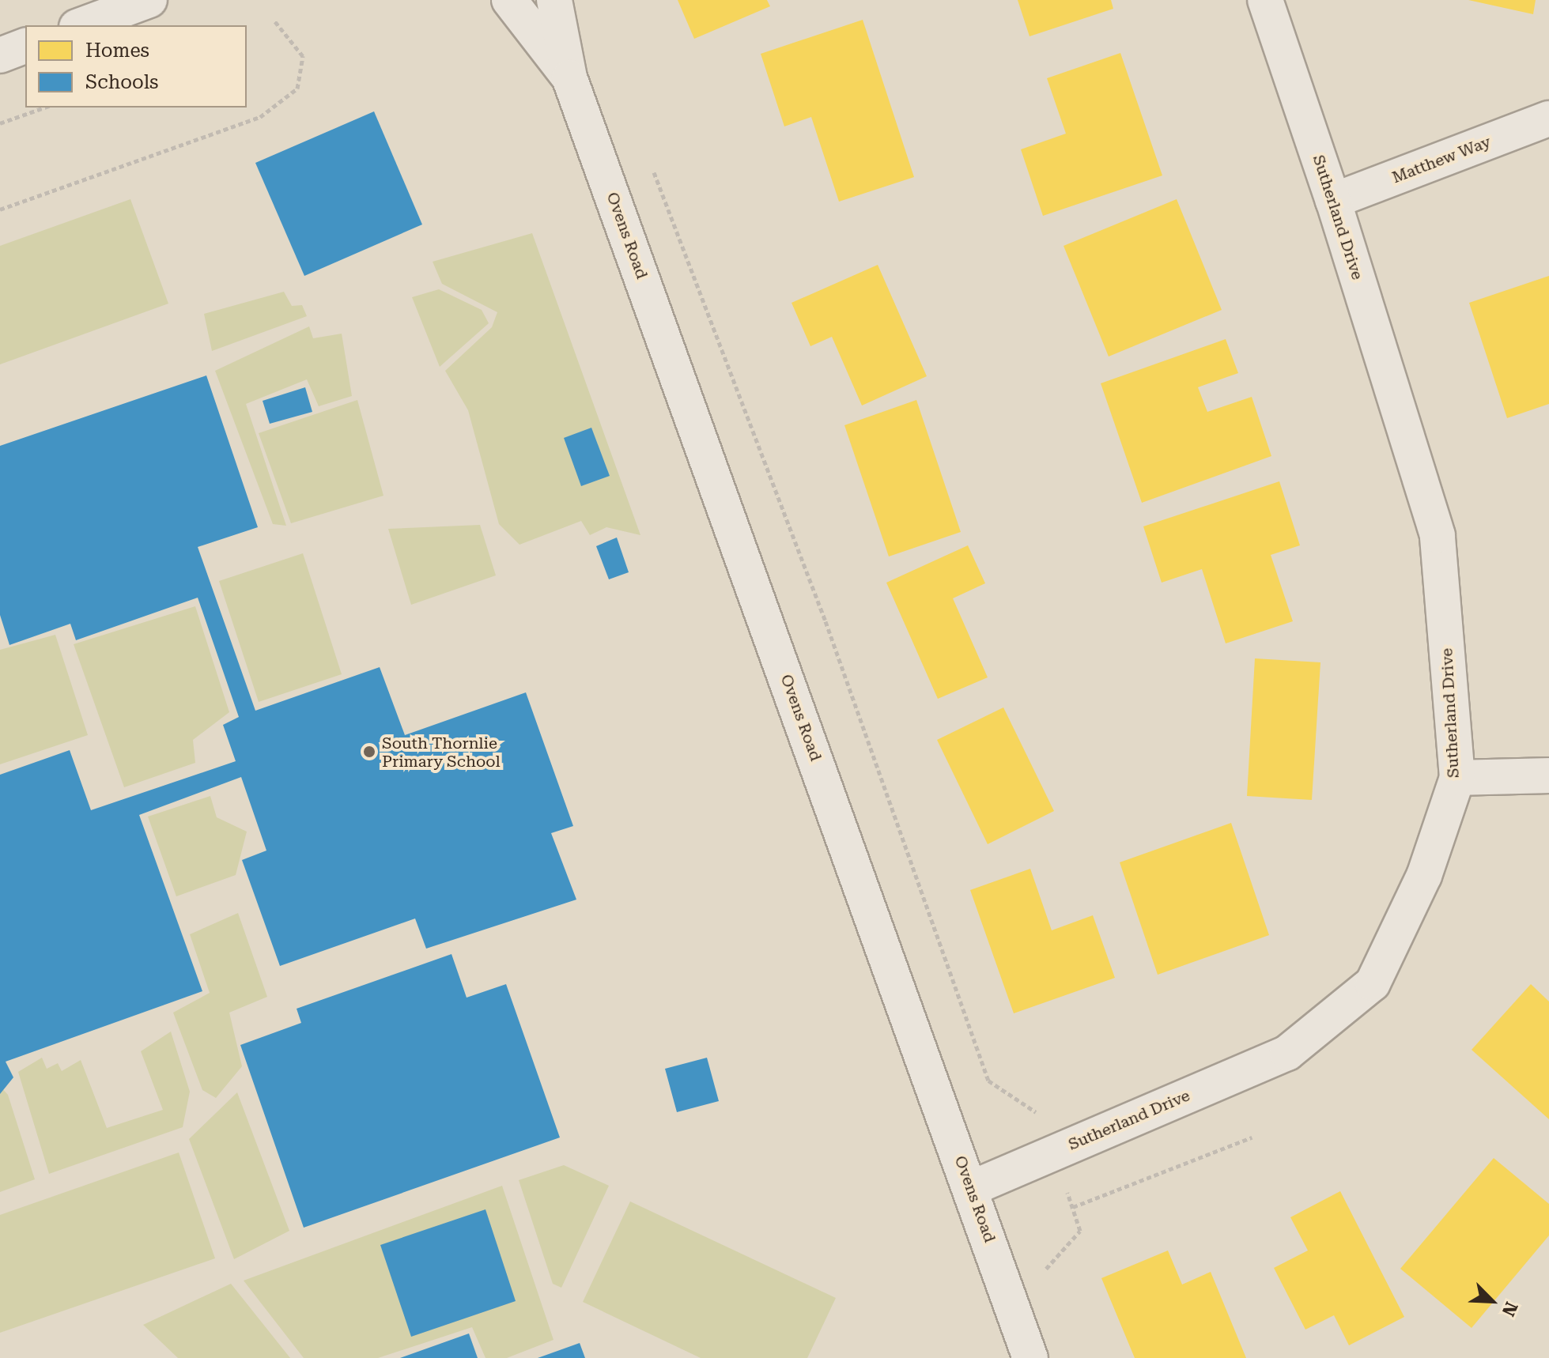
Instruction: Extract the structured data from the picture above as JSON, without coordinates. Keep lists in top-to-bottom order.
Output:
{
  "streets": {
    "street": ["Matthew Way", "Sutherland Drive", "Ovens Road"]
  },
  "crossings": [
    ["Matthew Way", "Sutherland Drive"],
    ["Sutherland Drive", "Ovens Road"]
  ],
  "places": ["South Thornlie Primary School"],
  "legend": ["Homes", "Schools"],
  "north": "bottom right"
}
